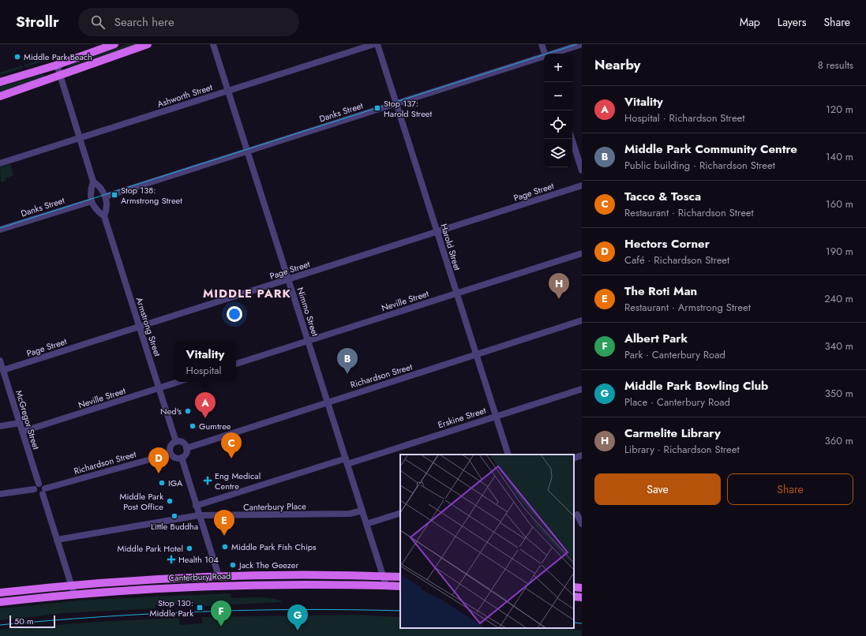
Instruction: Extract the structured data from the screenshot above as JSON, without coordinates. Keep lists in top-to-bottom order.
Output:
{
  "streets": {
    "main road": ["Canterbury Road"],
    "street": [
      "Ashworth Street",
      "Danks Street",
      "Page Street",
      "Harold Street",
      "Neville Street",
      "Nimmo Street",
      "Armstrong Street",
      "Richardson Street",
      "Erskine Street",
      "McGregor Street",
      "Canterbury Place"
    ]
  },
  "crossings": [
    ["Ashworth Street", "Nimmo Street"],
    ["Danks Street", "Harold Street"],
    ["Danks Street", "Nimmo Street"],
    ["Danks Street", "Armstrong Street"],
    ["Page Street", "Harold Street"],
    ["Page Street", "Nimmo Street"],
    ["Page Street", "Armstrong Street"],
    ["Page Street", "McGregor Street"],
    ["Harold Street", "Neville Street"],
    ["Harold Street", "Richardson Street"],
    ["Harold Street", "Erskine Street"],
    ["Neville Street", "Nimmo Street"],
    ["Neville Street", "Armstrong Street"],
    ["Neville Street", "McGregor Street"],
    ["Nimmo Street", "Richardson Street"],
    ["Nimmo Street", "Erskine Street"],
    ["Nimmo Street", "Canterbury Place"],
    ["Nimmo Street", "Canterbury Road"],
    ["Armstrong Street", "Richardson Street"],
    ["Richardson Street", "McGregor Street"]
  ],
  "districts": ["MIDDLE PARK"],
  "places": {
    "other": [
      "Middle Park Beach",
      "Ned's",
      "Gumtree",
      "IGA",
      "Middle Park Post Office",
      "Little Buddha",
      "Middle Park Fish Chips",
      "Middle Park Hotel",
      "Jack The Geezer"
    ],
    "transit": ["Stop 137: Harold Street", "Stop 138: Armstrong Street", "Stop 130: Middle Park"],
    "health": ["Eng Medical Centre", "Health 104"]
  },
  "scale_bar": "50 m",
  "page": {
    "header": "Strollr",
    "search": "Search here",
    "nav": ["Map", "Layers", "Share"],
    "heading": ["Nearby", "8 results"],
    "map_buttons": ["+", "−"],
    "list": [
      {
        "mark": "A",
        "name": "Vitality",
        "note": "Hospital · Richardson Street",
        "value": "120 m"
      },
      {
        "mark": "B",
        "name": "Middle Park Community Centre",
        "note": "Public building · Richardson Street",
        "value": "140 m"
      },
      {
        "mark": "C",
        "name": "Tacco & Tosca",
        "note": "Restaurant · Richardson Street",
        "value": "160 m"
      },
      {
        "mark": "D",
        "name": "Hectors Corner",
        "note": "Café · Richardson Street",
        "value": "190 m"
      },
      {
        "mark": "E",
        "name": "The Roti Man",
        "note": "Restaurant · Armstrong Street",
        "value": "240 m"
      },
      {
        "mark": "F",
        "name": "Albert Park",
        "note": "Park · Canterbury Road",
        "value": "340 m"
      },
      {
        "mark": "G",
        "name": "Middle Park Bowling Club",
        "note": "Place · Canterbury Road",
        "value": "350 m"
      },
      {
        "mark": "H",
        "name": "Carmelite Library",
        "note": "Library · Richardson Street",
        "value": "360 m"
      }
    ],
    "pins": [
      "H",
      "B",
      "A",
      "C",
      "D",
      "E",
      "F",
      "G"
    ],
    "popup": ["Vitality", "Hospital"],
    "buttons": ["Save", "Share"],
    "scale": "50 m"
  }
}
